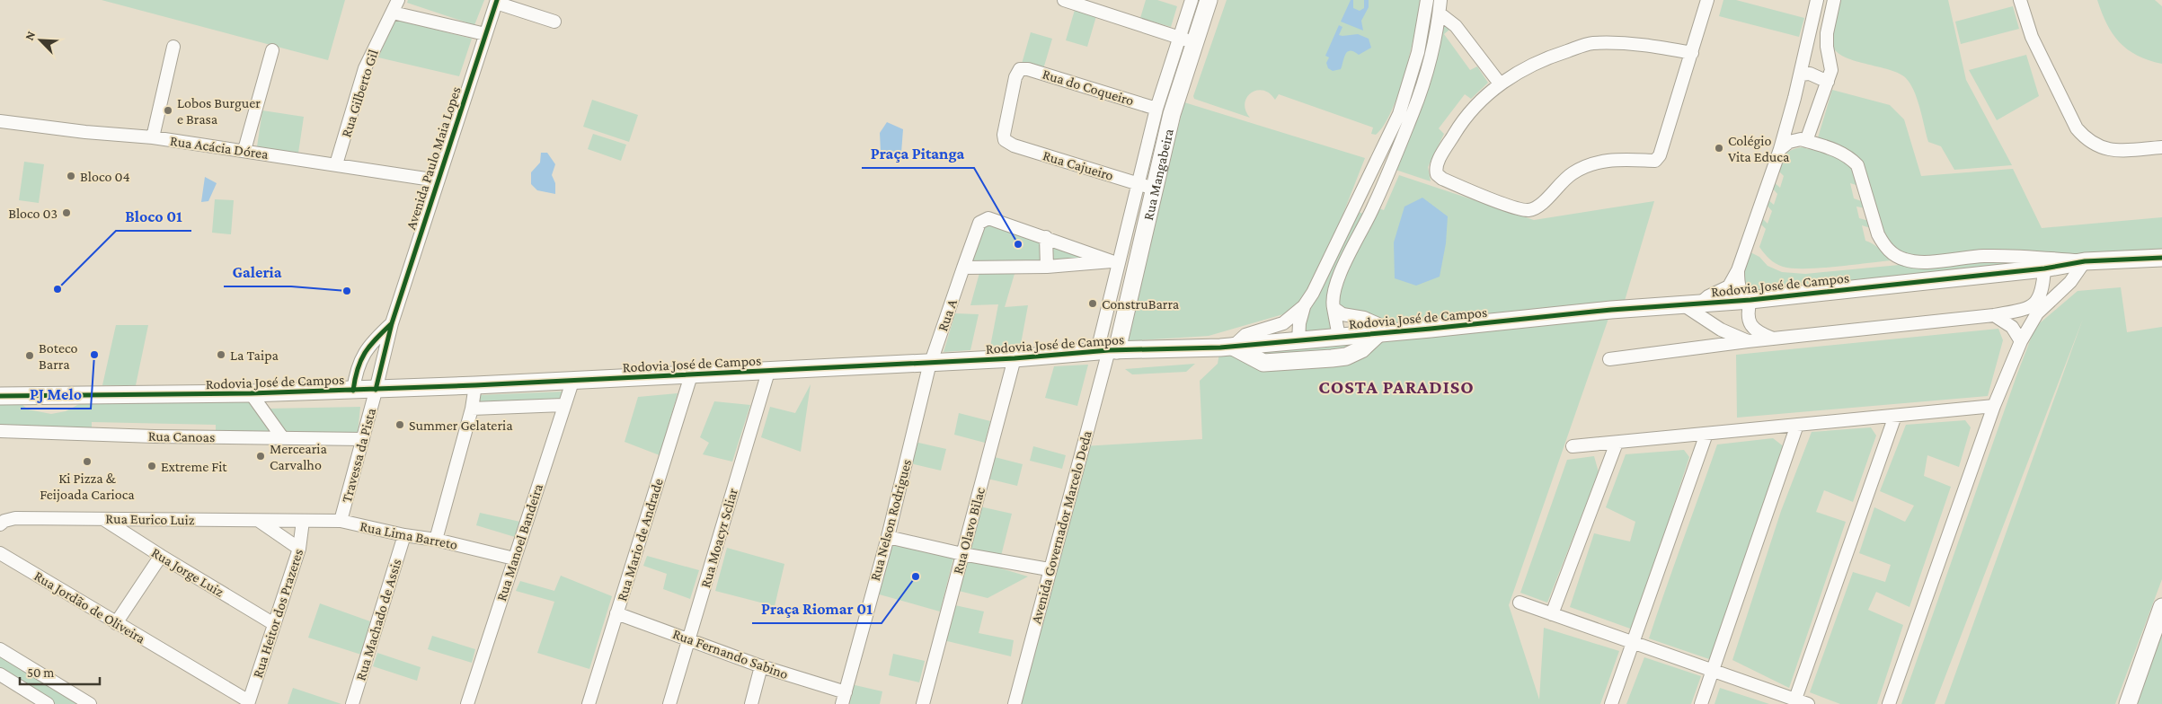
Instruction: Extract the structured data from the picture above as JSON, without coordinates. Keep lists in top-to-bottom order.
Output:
{
  "streets": {
    "main road": ["Rua Mangabeira", "Rodovia José de Campos"],
    "street": [
      "Rua do Coqueiro",
      "Rua Gilberto Gil",
      "Rua Acácia Dórea",
      "Avenida Paulo Maia Lopes",
      "Rua Cajueiro",
      "Rua A",
      "Rua Canoas",
      "Travessa da Pista",
      "Rua Eurico Luiz",
      "Rua Nelson Rodrigues",
      "Avenida Governador Marcelo Deda",
      "Rua Olavo Bilac",
      "Rua Lima Barreto",
      "Rua Moacyr Scliar",
      "Rua Mario de Andrade",
      "Rua Manoel Bandeira",
      "Rua Jorge Luiz",
      "Rua Jordão de Oliveira",
      "Rua Heitor dos Prazeres",
      "Rua Machado de Assis",
      "Rua Fernando Sabino"
    ]
  },
  "crossings": [
    ["Rua do Coqueiro", "Rua Cajueiro"],
    ["Rua do Coqueiro", "Avenida Governador Marcelo Deda"],
    ["Rua Gilberto Gil", "Rua Acácia Dórea"],
    ["Rua Acácia Dórea", "Avenida Paulo Maia Lopes"],
    ["Avenida Paulo Maia Lopes", "Rodovia José de Campos"],
    ["Avenida Paulo Maia Lopes", "Travessa da Pista"],
    ["Rua Cajueiro", "Rua Mangabeira"],
    ["Rua Cajueiro", "Avenida Governador Marcelo Deda"],
    ["Rua Mangabeira", "Rodovia José de Campos"],
    ["Rua Mangabeira", "Avenida Governador Marcelo Deda"],
    ["Rodovia José de Campos", "Rua A"],
    ["Rodovia José de Campos", "Travessa da Pista"],
    ["Rodovia José de Campos", "Rua Nelson Rodrigues"],
    ["Rodovia José de Campos", "Avenida Governador Marcelo Deda"],
    ["Rodovia José de Campos", "Rua Olavo Bilac"],
    ["Rodovia José de Campos", "Rua Moacyr Scliar"],
    ["Rodovia José de Campos", "Rua Mario de Andrade"],
    ["Rodovia José de Campos", "Rua Manoel Bandeira"],
    ["Rua A", "Rua Nelson Rodrigues"],
    ["Rua Canoas", "Travessa da Pista"],
    ["Travessa da Pista", "Rua Lima Barreto"],
    ["Rua Eurico Luiz", "Rua Lima Barreto"],
    ["Rua Eurico Luiz", "Rua Jorge Luiz"],
    ["Rua Eurico Luiz", "Rua Heitor dos Prazeres"],
    ["Rua Nelson Rodrigues", "Rua Fernando Sabino"],
    ["Rua Lima Barreto", "Rua Manoel Bandeira"],
    ["Rua Lima Barreto", "Rua Heitor dos Prazeres"],
    ["Rua Lima Barreto", "Rua Machado de Assis"],
    ["Rua Moacyr Scliar", "Rua Fernando Sabino"],
    ["Rua Mario de Andrade", "Rua Fernando Sabino"],
    ["Rua Jorge Luiz", "Rua Heitor dos Prazeres"],
    ["Rua Jordão de Oliveira", "Rua Heitor dos Prazeres"]
  ],
  "districts": ["COSTA PARADISO"],
  "places": [
    "Lobos Burguer e Brasa",
    "Colégio Vita Educa",
    "Bloco 04",
    "Bloco 03",
    "Praça Pitanga",
    "Bloco 01",
    "Galeria",
    "ConstruBarra",
    "PJ Melo",
    "La Taipa",
    "Boteco Barra",
    "Summer Gelateria",
    "Mercearia Carvalho",
    "Ki Pizza & Feijoada Carioca",
    "Extreme Fit",
    "Praça Riomar 01"
  ],
  "scale_bar": "50 m",
  "north": "top left"
}
